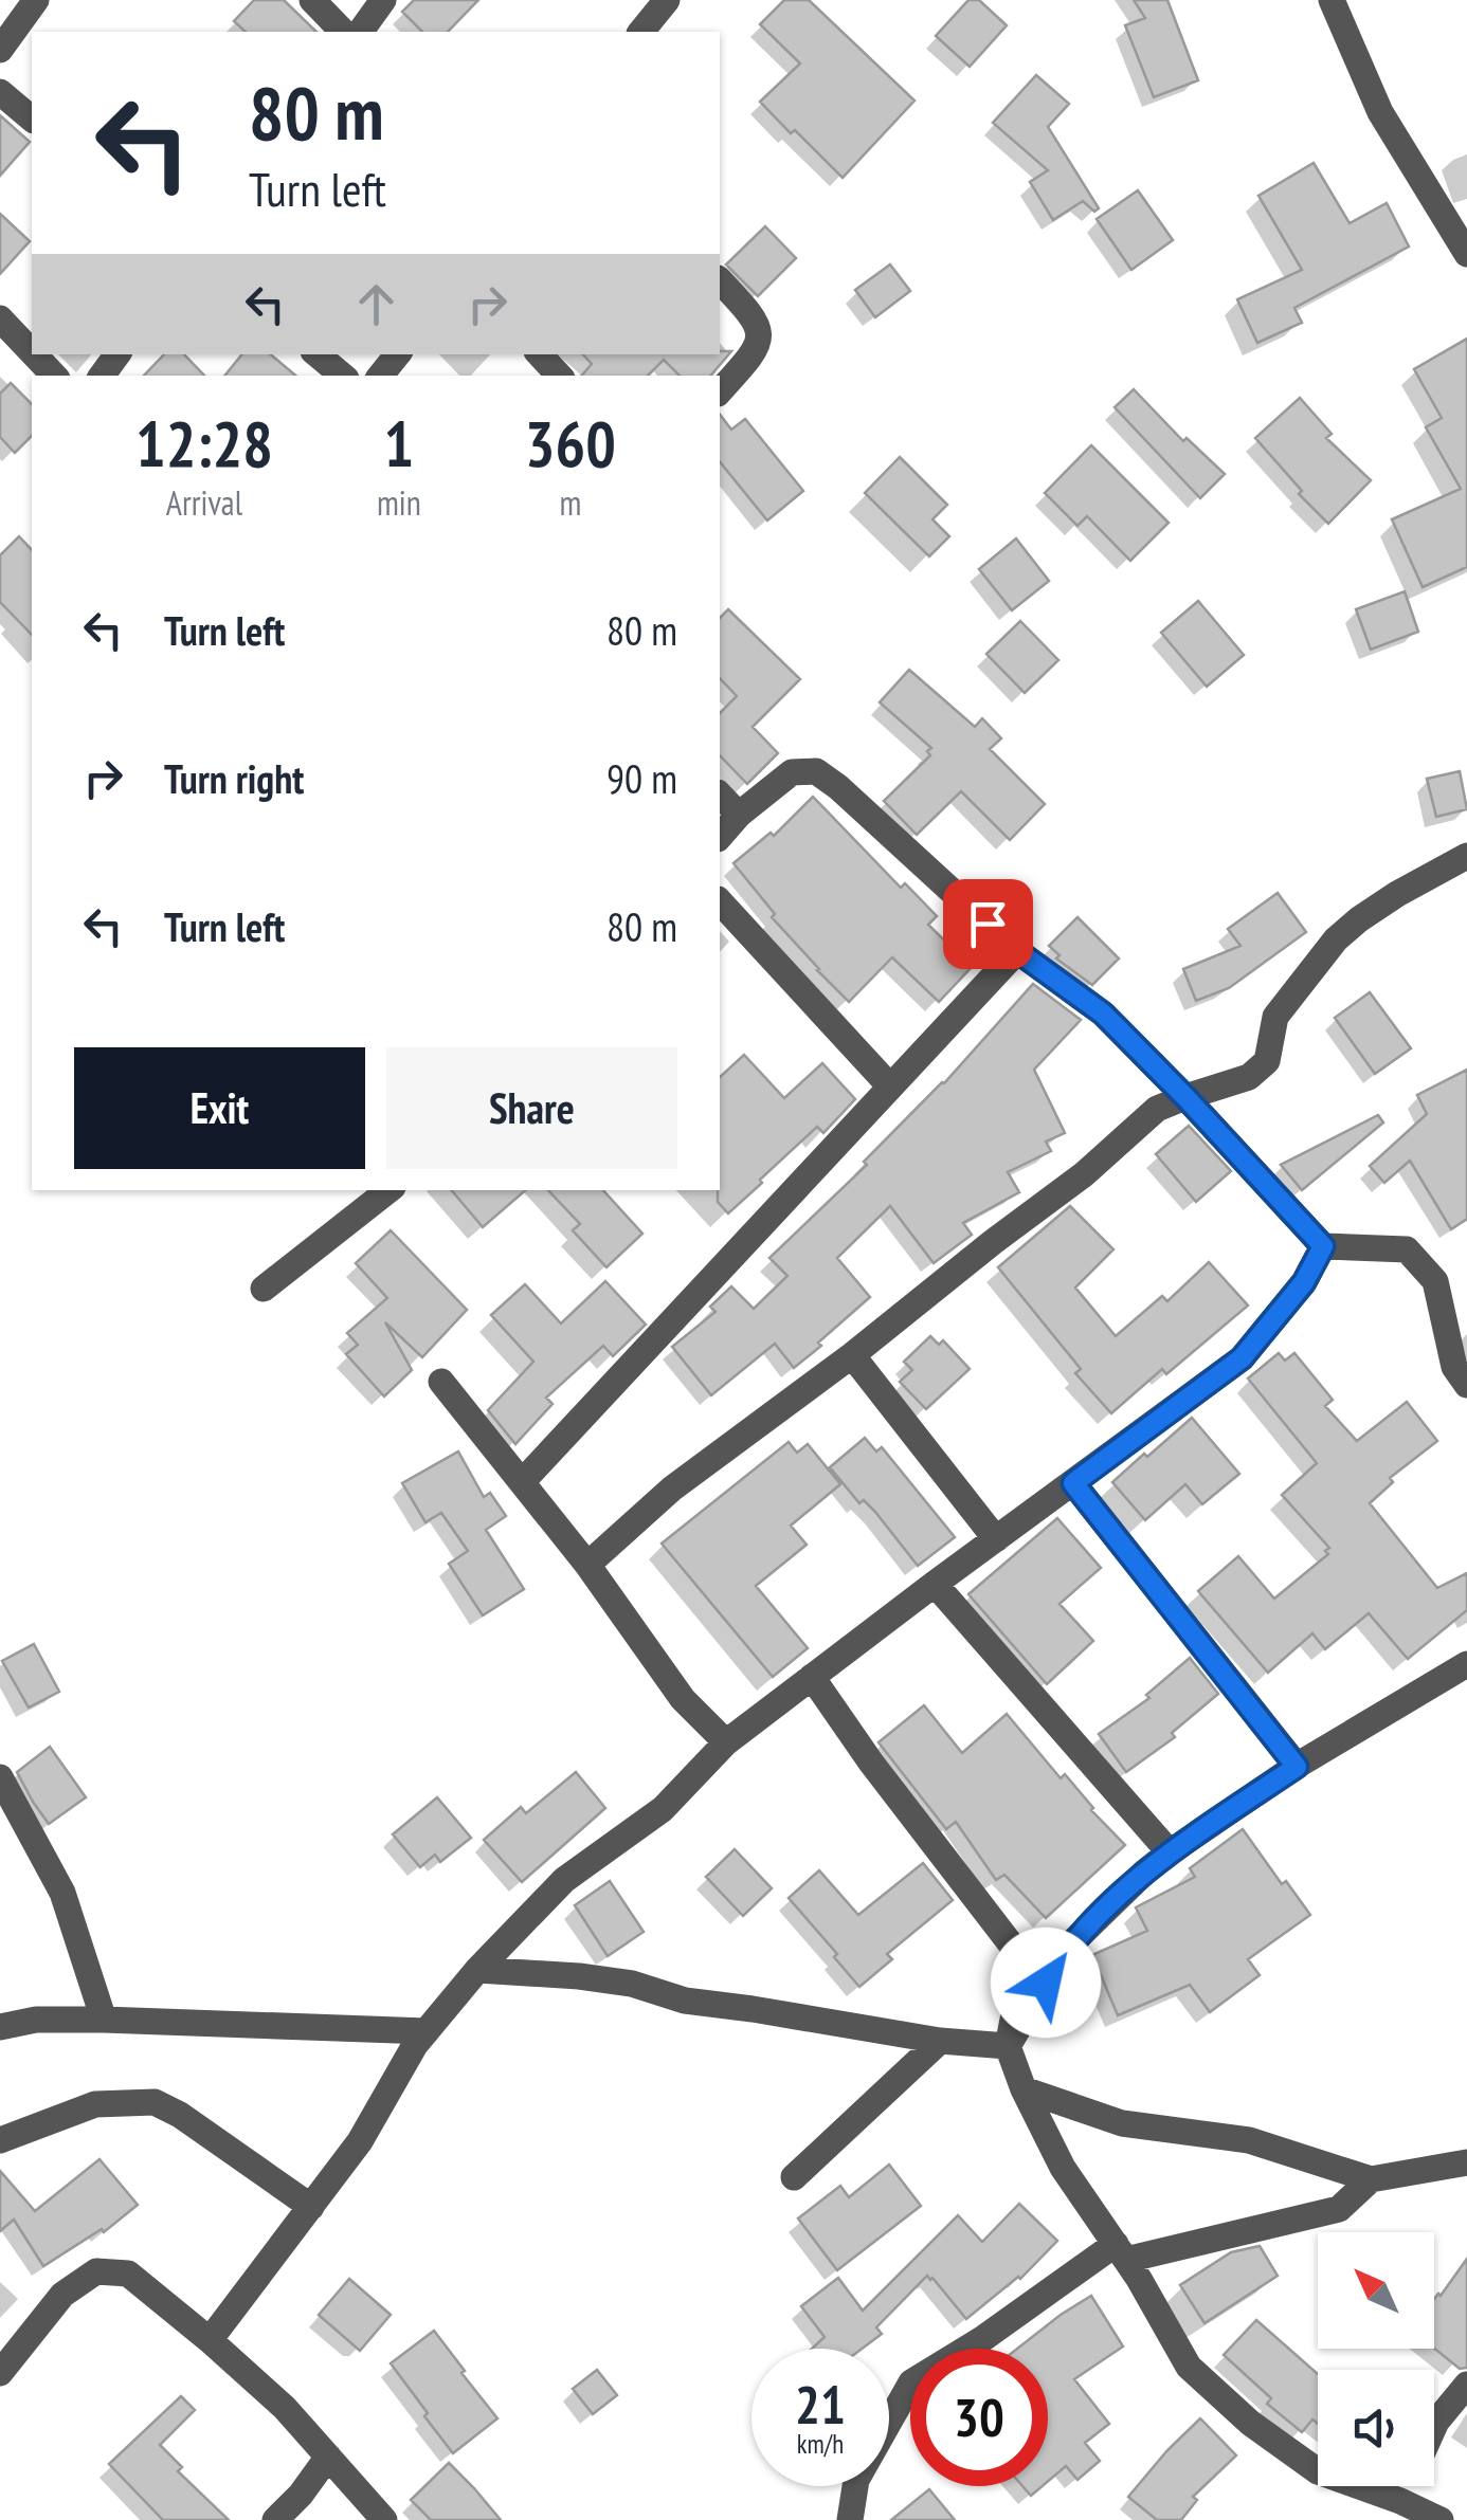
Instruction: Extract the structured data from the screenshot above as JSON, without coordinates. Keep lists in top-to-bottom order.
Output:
{
  "north": "top left",
  "page": {
    "turn": ["80 m", "Turn left"],
    "eta": [
      "12:28",
      "Arrival",
      "1",
      "min",
      "360",
      "m"
    ],
    "list": [
      {
        "name": "Turn left",
        "value": "80 m"
      },
      {
        "name": "Turn right",
        "value": "90 m"
      },
      {
        "name": "Turn left",
        "value": "80 m"
      }
    ],
    "buttons": ["Exit", "Share"],
    "speed": "21 km/h",
    "limit": "30"
  }
}
